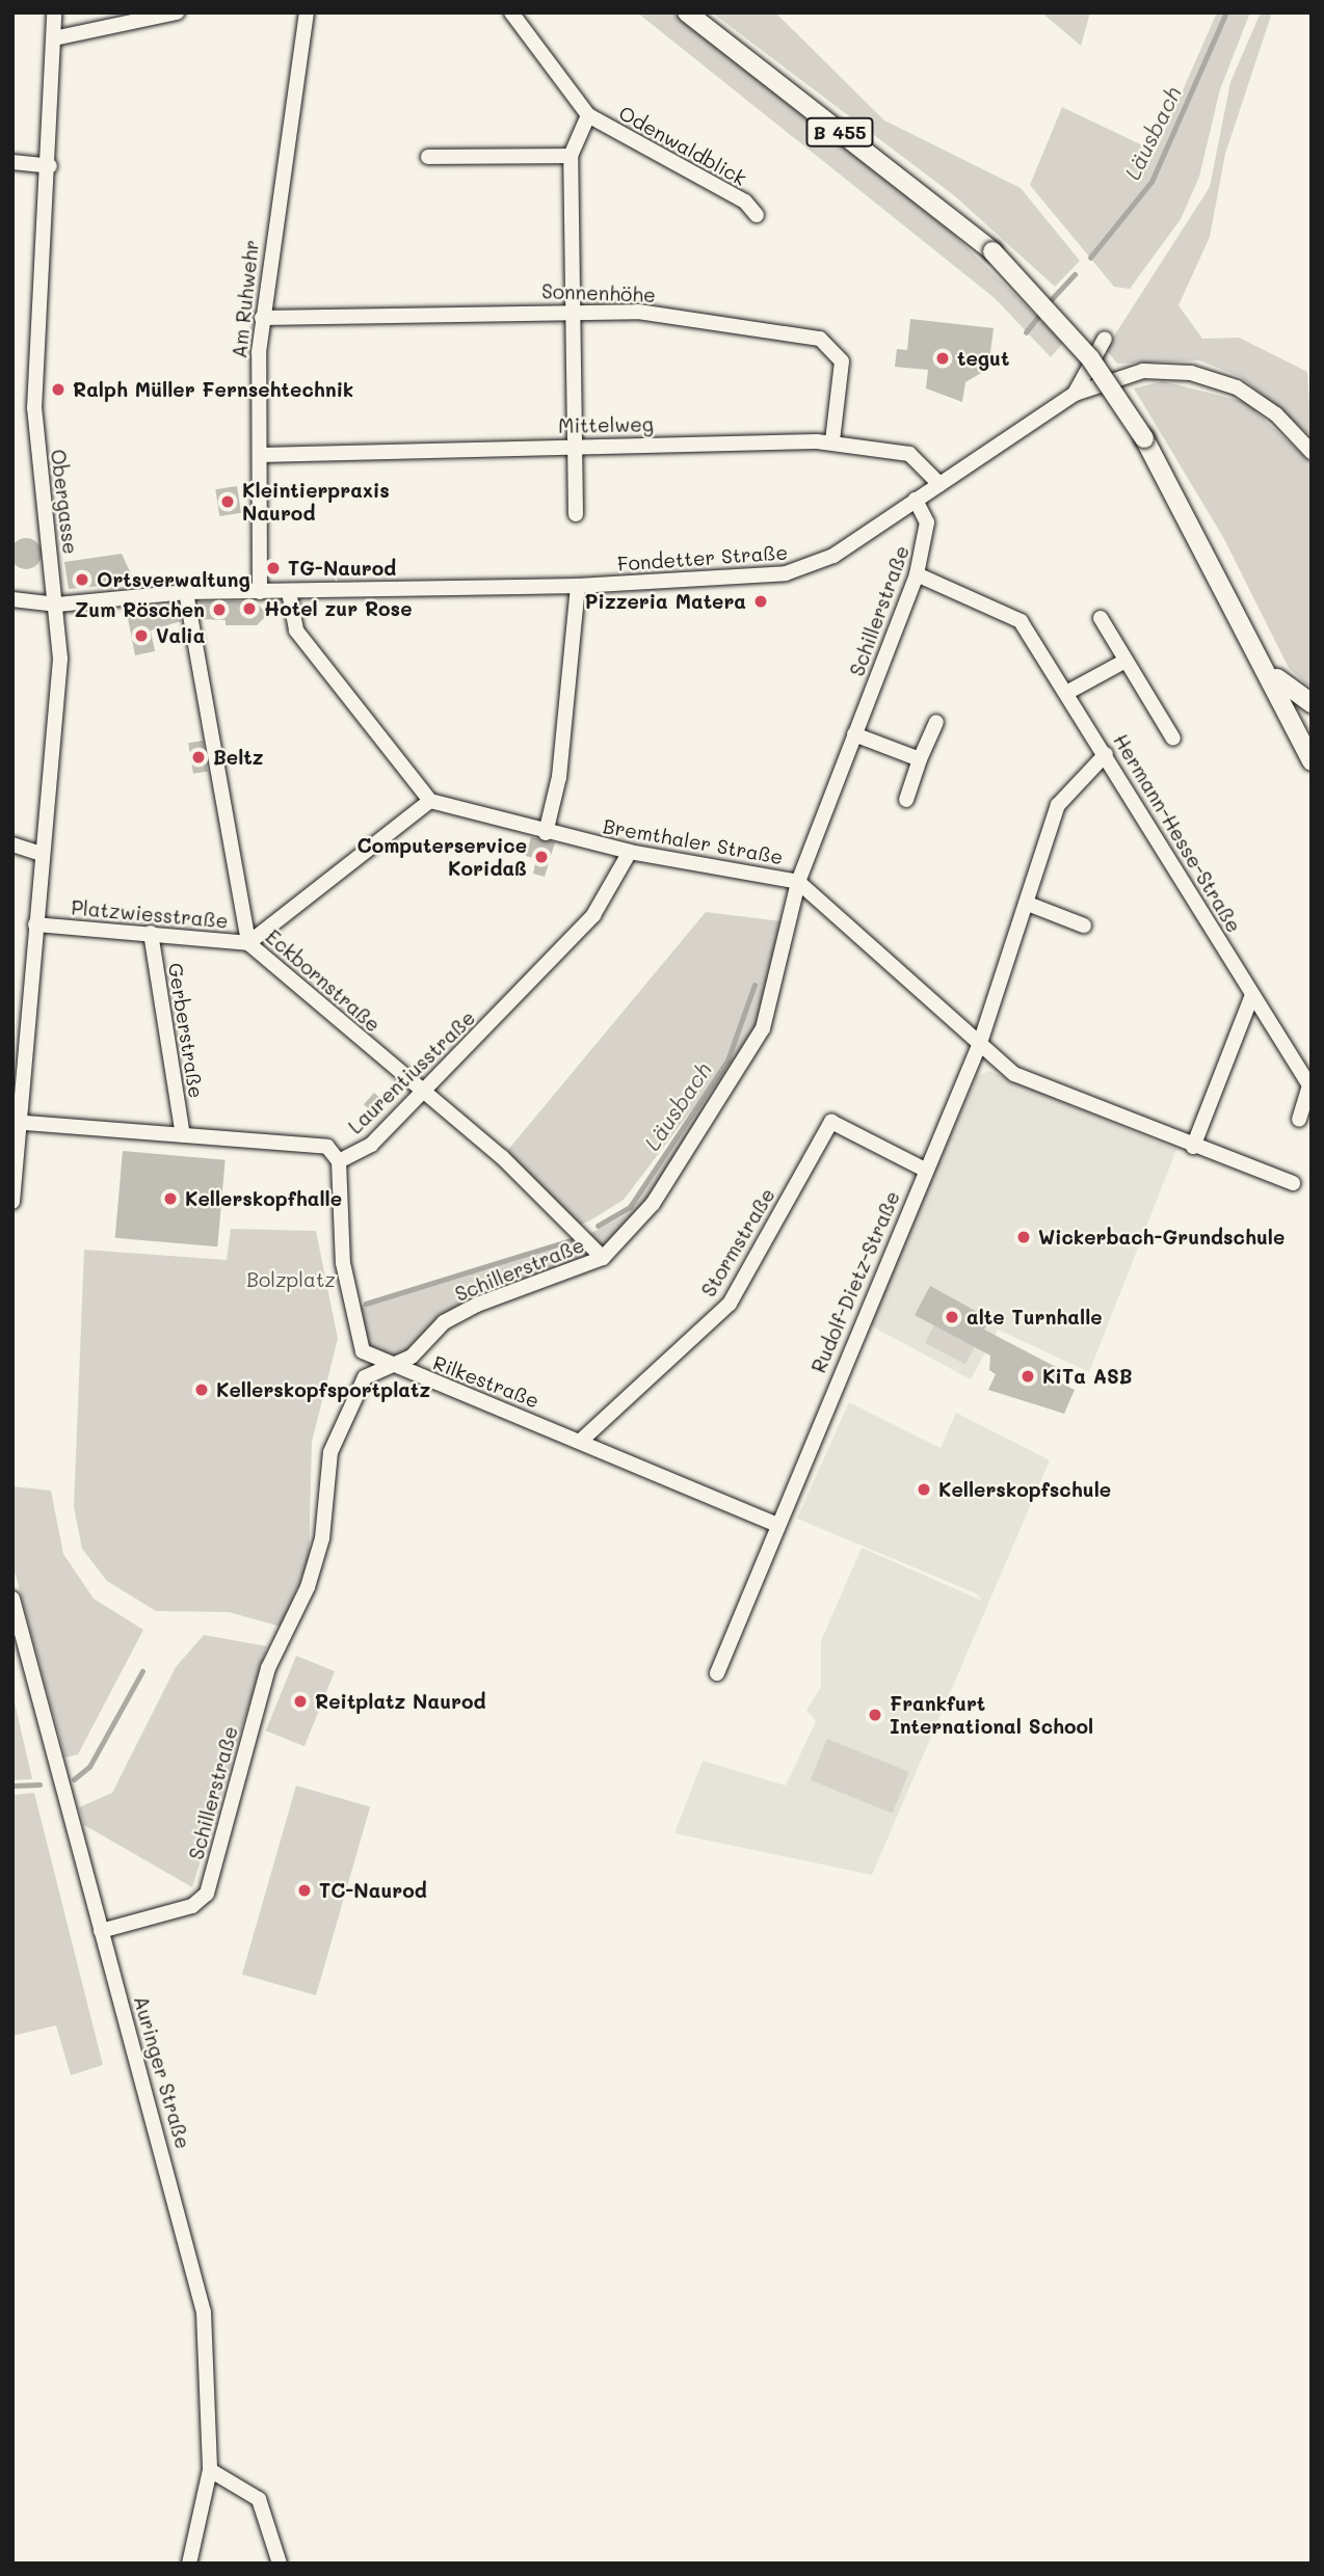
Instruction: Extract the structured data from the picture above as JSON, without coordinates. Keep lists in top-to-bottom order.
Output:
{
  "streets": {
    "main road": ["B 455"],
    "street": [
      "Odenwaldblick",
      "Sonnenhöhe",
      "Am Ruhwehr",
      "Mittelweg",
      "Obergasse",
      "Fondetter Straße",
      "Schillerstraße",
      "Hermann-Hesse-Straße",
      "Bremthaler Straße",
      "Platzwiesstraße",
      "Eckbornstraße",
      "Gerberstraße",
      "Laurentiusstraße",
      "Stormstraße",
      "Rudolf-Dietz-Straße",
      "Rilkestraße",
      "Auringer Straße"
    ]
  },
  "crossings": [
    ["Odenwaldblick", "Sonnenhöhe"],
    ["Odenwaldblick", "Mittelweg"],
    ["Sonnenhöhe", "Am Ruhwehr"],
    ["Sonnenhöhe", "Mittelweg"],
    ["Am Ruhwehr", "Mittelweg"],
    ["Am Ruhwehr", "Fondetter Straße"],
    ["Mittelweg", "Fondetter Straße"],
    ["Obergasse", "Fondetter Straße"],
    ["Fondetter Straße", "Schillerstraße"],
    ["Fondetter Straße", "Eckbornstraße"],
    ["Schillerstraße", "Hermann-Hesse-Straße"],
    ["Schillerstraße", "Bremthaler Straße"],
    ["Schillerstraße", "Eckbornstraße"],
    ["Schillerstraße", "Rilkestraße"],
    ["Schillerstraße", "Auringer Straße"],
    ["Hermann-Hesse-Straße", "Rudolf-Dietz-Straße"],
    ["Bremthaler Straße", "Platzwiesstraße"],
    ["Bremthaler Straße", "Laurentiusstraße"],
    ["Bremthaler Straße", "Rudolf-Dietz-Straße"],
    ["Platzwiesstraße", "Eckbornstraße"],
    ["Platzwiesstraße", "Gerberstraße"],
    ["Eckbornstraße", "Laurentiusstraße"],
    ["Gerberstraße", "Laurentiusstraße"],
    ["Laurentiusstraße", "Rilkestraße"],
    ["Stormstraße", "Rudolf-Dietz-Straße"],
    ["Stormstraße", "Rilkestraße"],
    ["Rudolf-Dietz-Straße", "Rilkestraße"]
  ],
  "water": ["Läusbach"],
  "parks": ["Bolzplatz"],
  "places": [
    "tegut",
    "Ralph Müller Fernsehtechnik",
    "Kleintierpraxis Naurod",
    "TG-Naurod",
    "Ortsverwaltung",
    "Pizzeria Matera",
    "Hotel zur Rose",
    "Zum Röschen",
    "Valia",
    "Beltz",
    "Computerservice Koridaß",
    "Kellerskopfhalle",
    "Wickerbach-Grundschule",
    "alte Turnhalle",
    "KiTa ASB",
    "Kellerskopfsportplatz",
    "Kellerskopfschule",
    "Reitplatz Naurod",
    "Frankfurt International School",
    "TC-Naurod"
  ]
}
